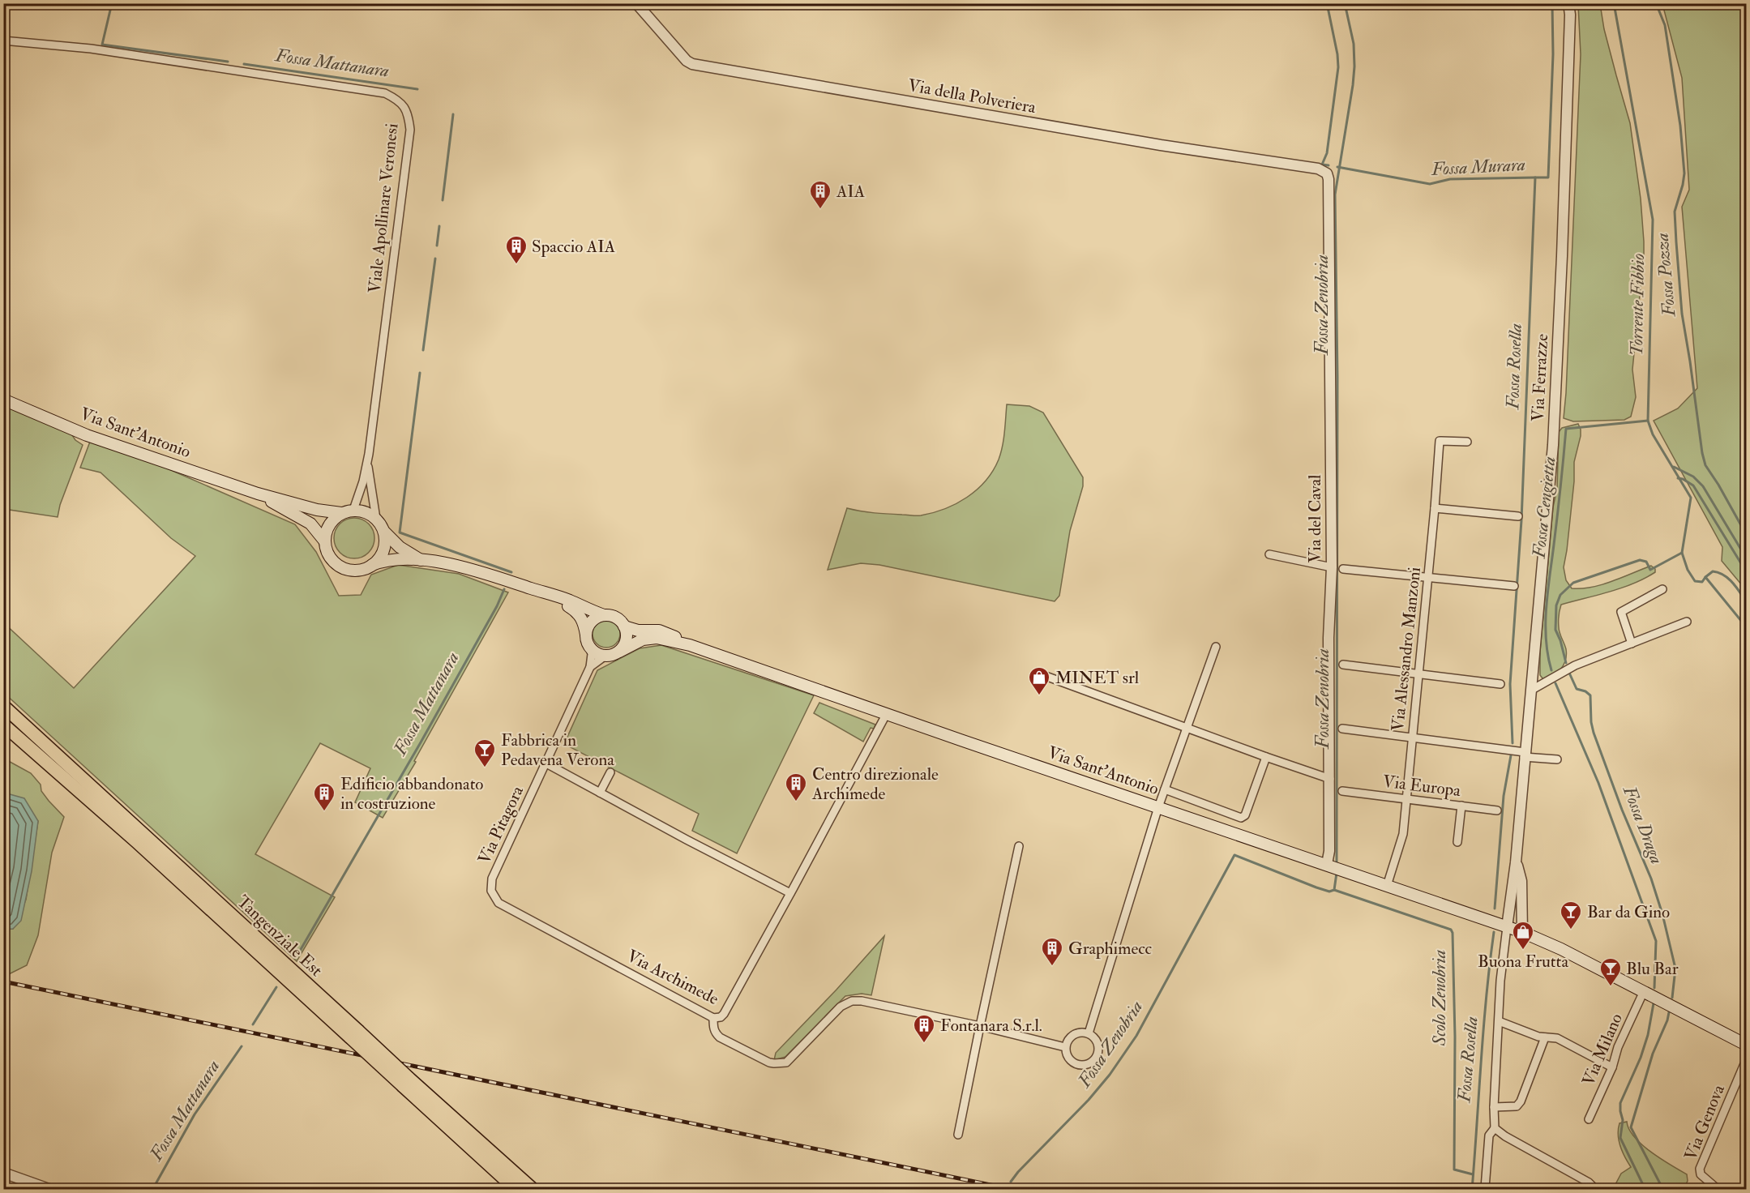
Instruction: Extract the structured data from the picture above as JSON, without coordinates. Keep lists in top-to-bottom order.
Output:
{
  "streets": {
    "highway": ["Tangenziale Est"],
    "main road": ["Via Sant'Antonio"],
    "street": [
      "Via della Polveriera",
      "Viale Apollinare Veronesi",
      "Via Ferrazze",
      "Via del Caval",
      "Via Alessandro Manzoni",
      "Via Europa",
      "Via Pitagora",
      "Via Archimede",
      "Via Milano",
      "Via Genova"
    ]
  },
  "crossings": [
    ["Via della Polveriera", "Via del Caval"],
    ["Viale Apollinare Veronesi", "Via Sant'Antonio"],
    ["Via Sant'Antonio", "Via del Caval"],
    ["Via Sant'Antonio", "Via Alessandro Manzoni"],
    ["Via Sant'Antonio", "Via Pitagora"],
    ["Via Sant'Antonio", "Via Archimede"],
    ["Via Sant'Antonio", "Via Milano"],
    ["Via Alessandro Manzoni", "Via Europa"],
    ["Via Pitagora", "Via Archimede"]
  ],
  "water": [
    "Fossa Mattanara",
    "Fossa Murara",
    "Fossa Pozza",
    "Fossa Zenobria",
    "Torrente Fibbio",
    "Fossa Rosella",
    "Fossa Cengietta",
    "Fossa Draga",
    "Scolo Zenobria"
  ],
  "places": {
    "building": [
      "AIA",
      "Spaccio AIA",
      "Centro direzionale Archimede",
      "Edificio abbandonato in costruzione",
      "Graphimecc",
      "Fontanara S.r.l."
    ],
    "shop": ["MINET srl", "Buona Frutta"],
    "bar": ["Fabbrica in Pedavena Verona", "Bar da Gino", "Blu Bar"]
  }
}
